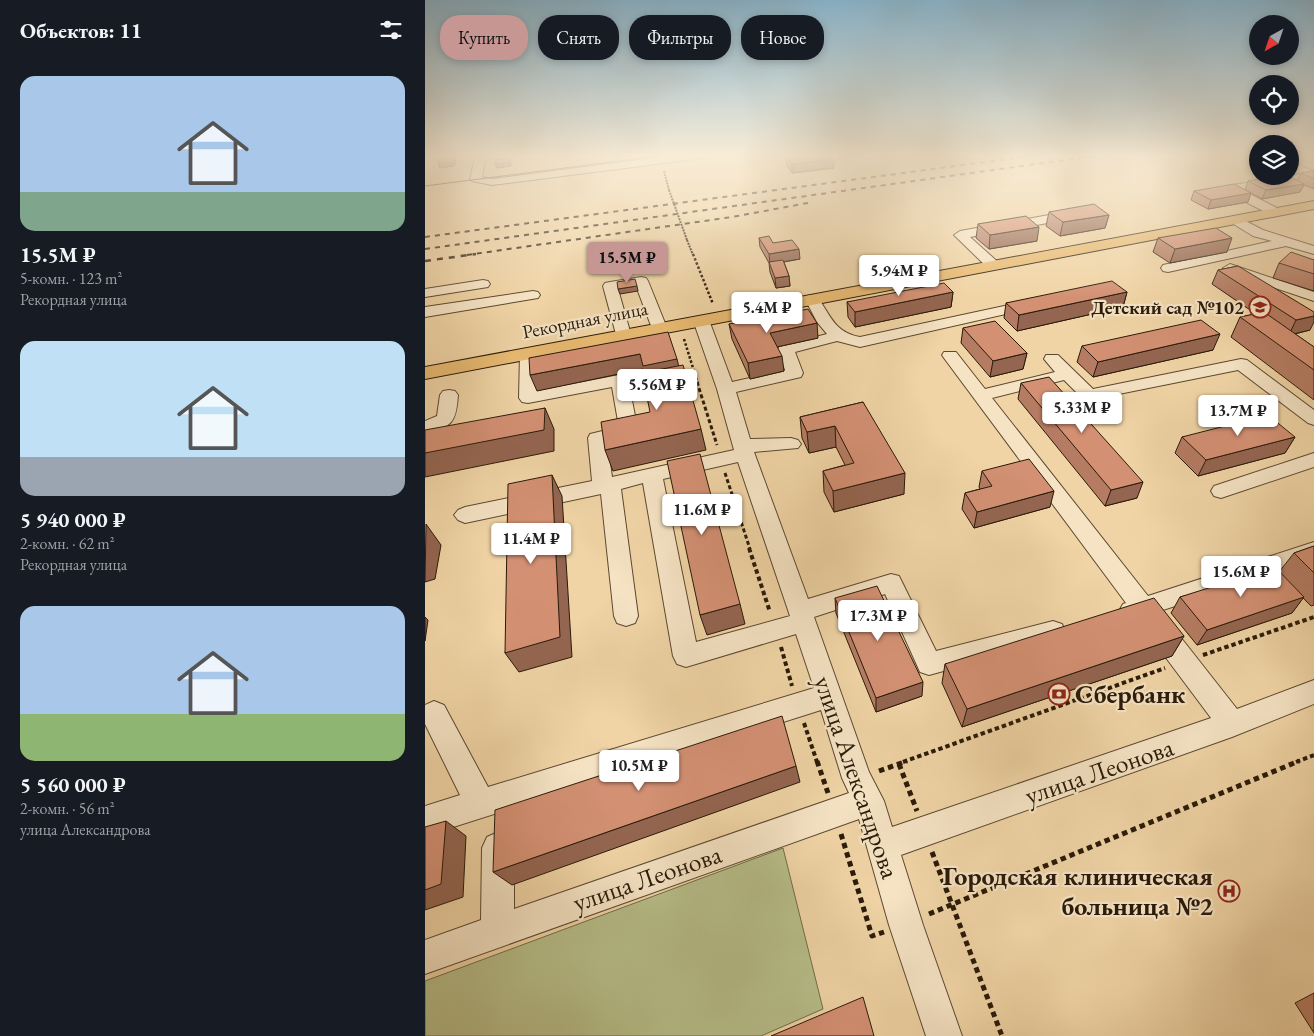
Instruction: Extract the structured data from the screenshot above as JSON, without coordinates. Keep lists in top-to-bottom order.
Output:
{
  "streets": {
    "main road": ["Рекордная улица"],
    "street": ["улица Леонова", "улица Александрова"]
  },
  "crossings": [
    ["Рекордная улица", "улица Александрова"],
    ["улица Леонова", "улица Александрова"]
  ],
  "places": {
    "school or university": ["Детский сад №102"],
    "bank": ["Сбербанк"],
    "hospital": ["Городская клиническая больница №2"]
  },
  "north": "bottom left",
  "page": {
    "heading": "Объектов: 11",
    "chip": [
      "Купить",
      "Снять",
      "Фильтры",
      "Новое"
    ],
    "list": [
      {
        "name": "15.5M ₽",
        "note": "5-комн. · 123 m² · Рекордная улица"
      },
      {
        "name": "5 940 000 ₽",
        "note": "2-комн. · 62 m² · Рекордная улица"
      },
      {
        "name": "5 560 000 ₽",
        "note": "2-комн. · 56 m² · улица Александрова"
      }
    ],
    "price": [
      "15.5M ₽",
      "5.94M ₽",
      "5.4M ₽",
      "5.56M ₽",
      "5.33M ₽",
      "13.7M ₽",
      "11.6M ₽",
      "11.4M ₽",
      "15.6M ₽",
      "17.3M ₽",
      "10.5M ₽"
    ]
  }
}
